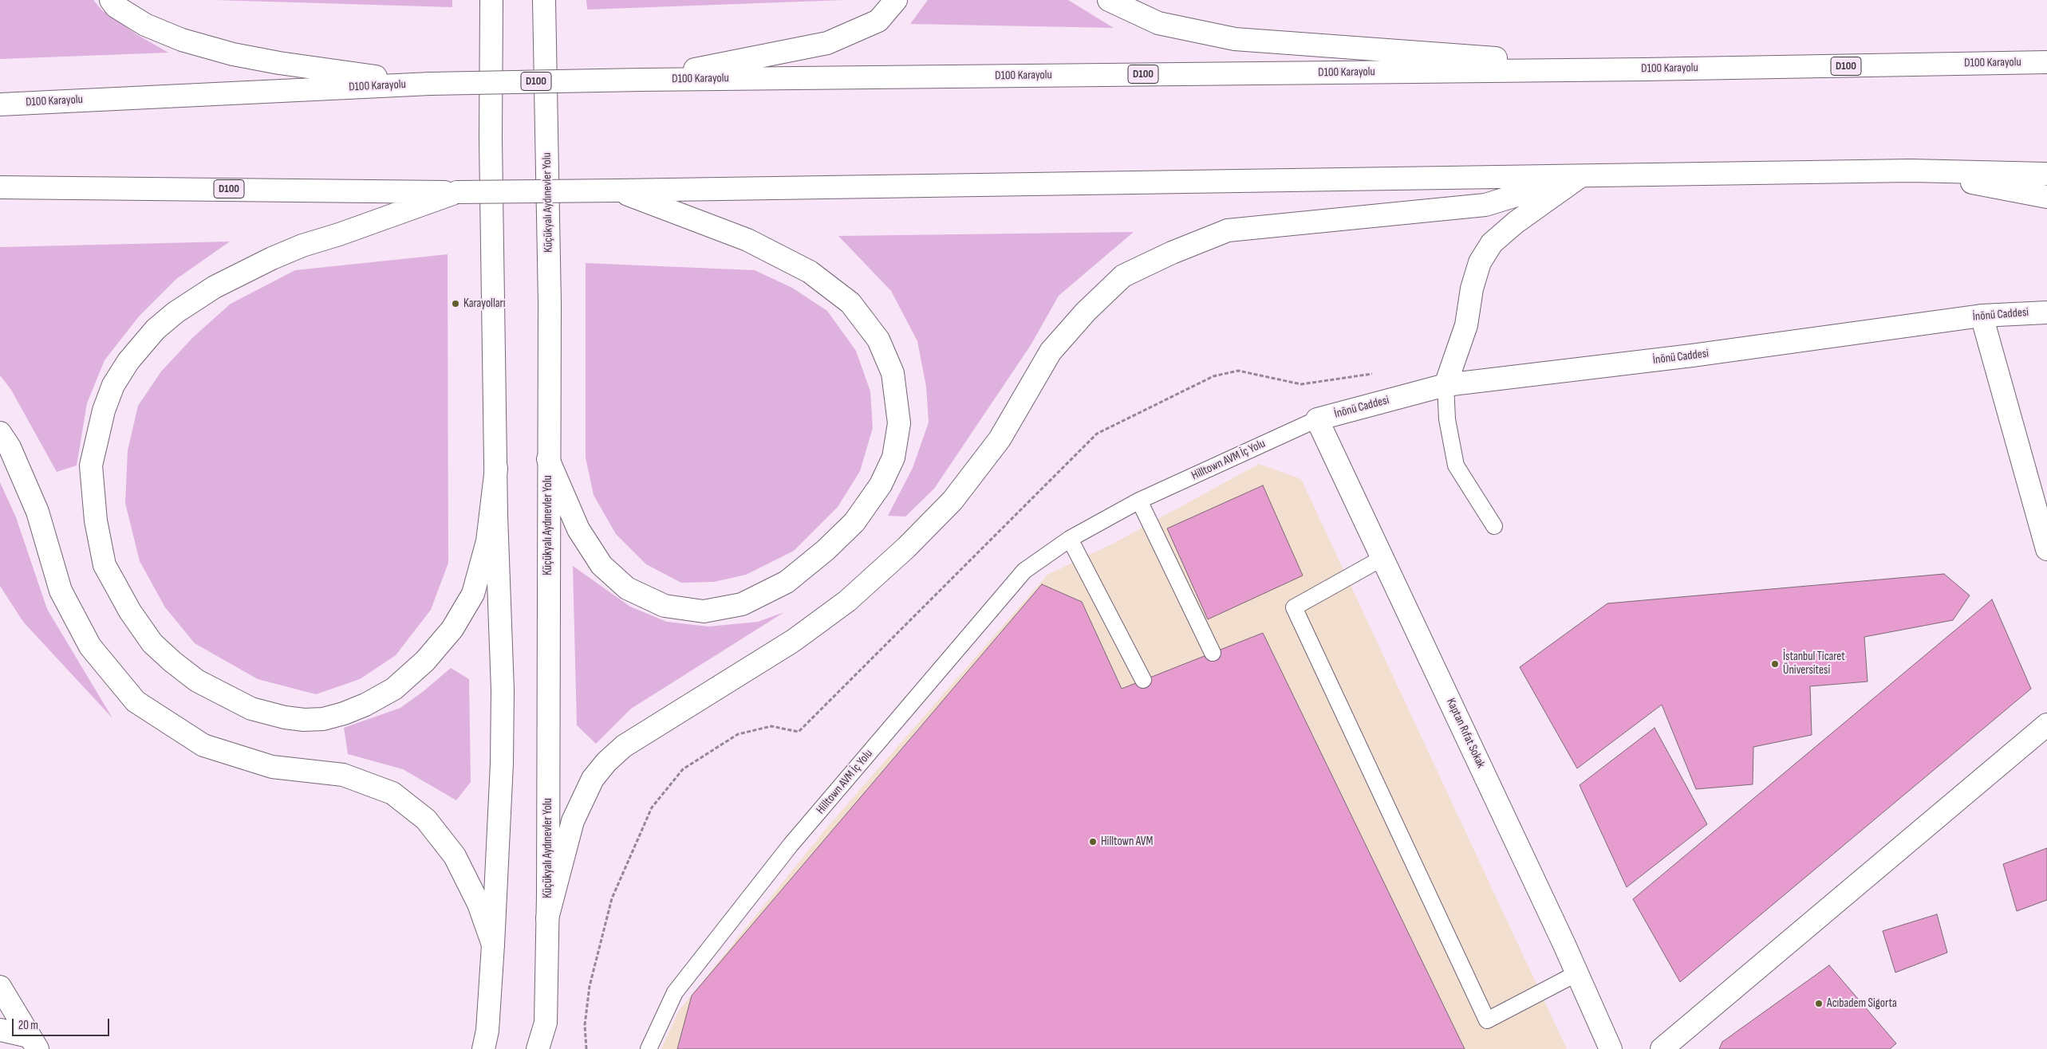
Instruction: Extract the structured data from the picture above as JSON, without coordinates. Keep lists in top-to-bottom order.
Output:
{
  "streets": {
    "main road": [
      "D100 Karayolu",
      "D100",
      "Küçükyalı Aydınevler Yolu",
      "İnönü Caddesi",
      "Kaptan Rıfat Sokak"
    ],
    "lane": ["Hilltown AVM İç Yolu"]
  },
  "crossings": [
    ["İnönü Caddesi", "Hilltown AVM İç Yolu"],
    ["İnönü Caddesi", "Kaptan Rıfat Sokak"],
    ["Hilltown AVM İç Yolu", "Kaptan Rıfat Sokak"]
  ],
  "places": [
    "Karayolları",
    "İstanbul Ticaret Üniversitesi",
    "Hilltown AVM",
    "Acıbadem Sigorta"
  ],
  "scale_bar": "20 m"
}
